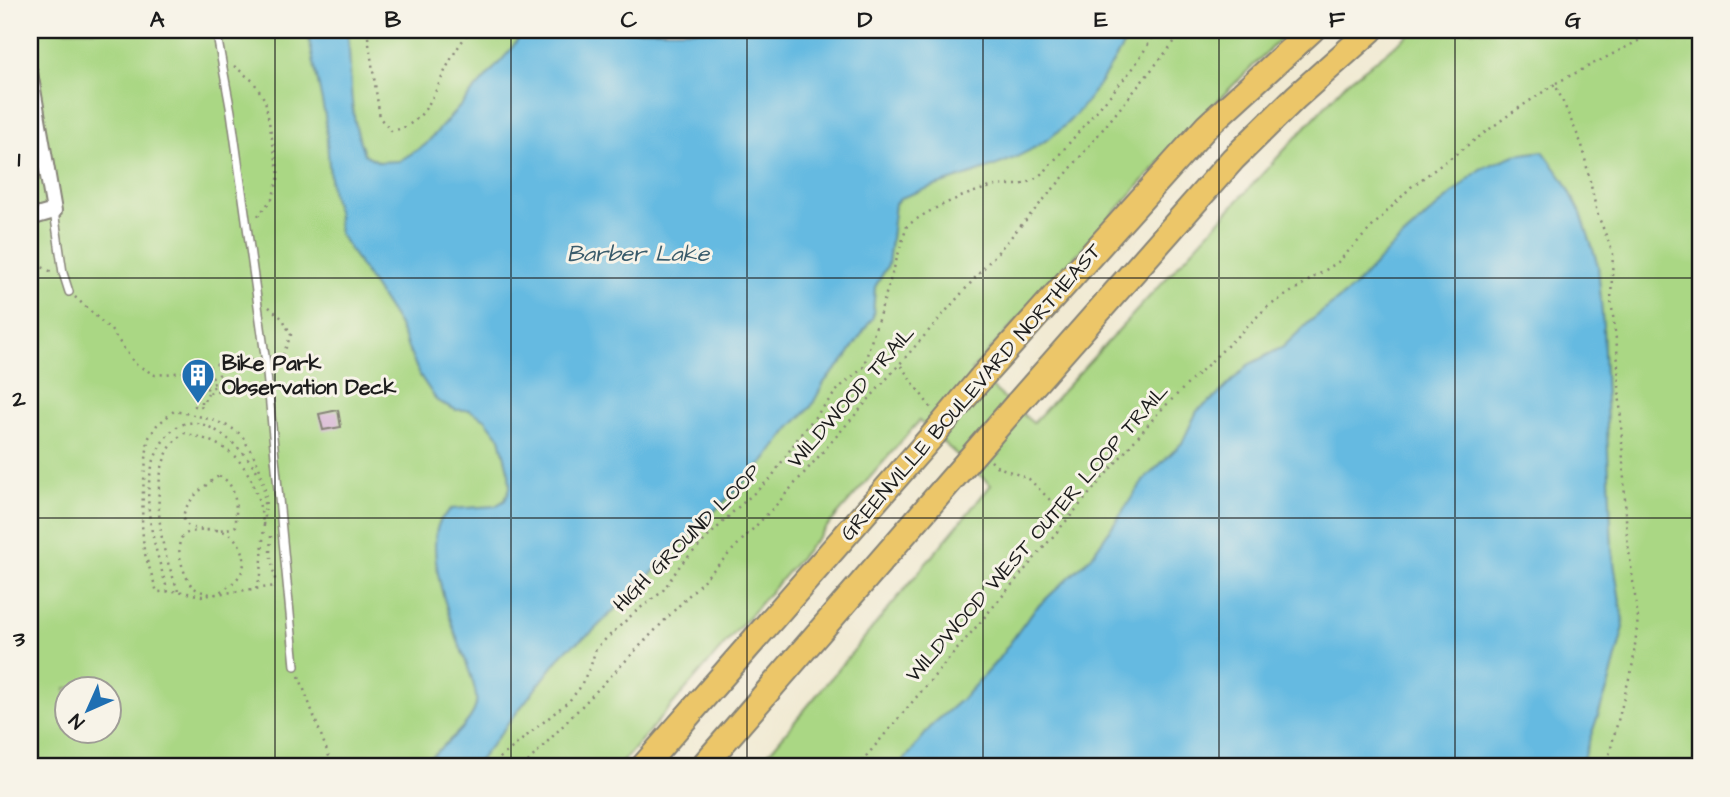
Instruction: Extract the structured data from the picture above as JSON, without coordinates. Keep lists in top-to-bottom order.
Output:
{
  "streets": {
    "highway": ["GREENVILLE BOULEVARD NORTHEAST"],
    "path": ["WILDWOOD TRAIL", "WILDWOOD WEST OUTER LOOP TRAIL", "HIGH GROUND LOOP"]
  },
  "water": ["Barber Lake"],
  "places": {
    "building": ["Bike Park Observation Deck"]
  },
  "north": "bottom left",
  "grid": {
    "columns": [
      "A",
      "B",
      "C",
      "D",
      "E",
      "F",
      "G"
    ],
    "rows": ["1", "2", "3"]
  }
}
